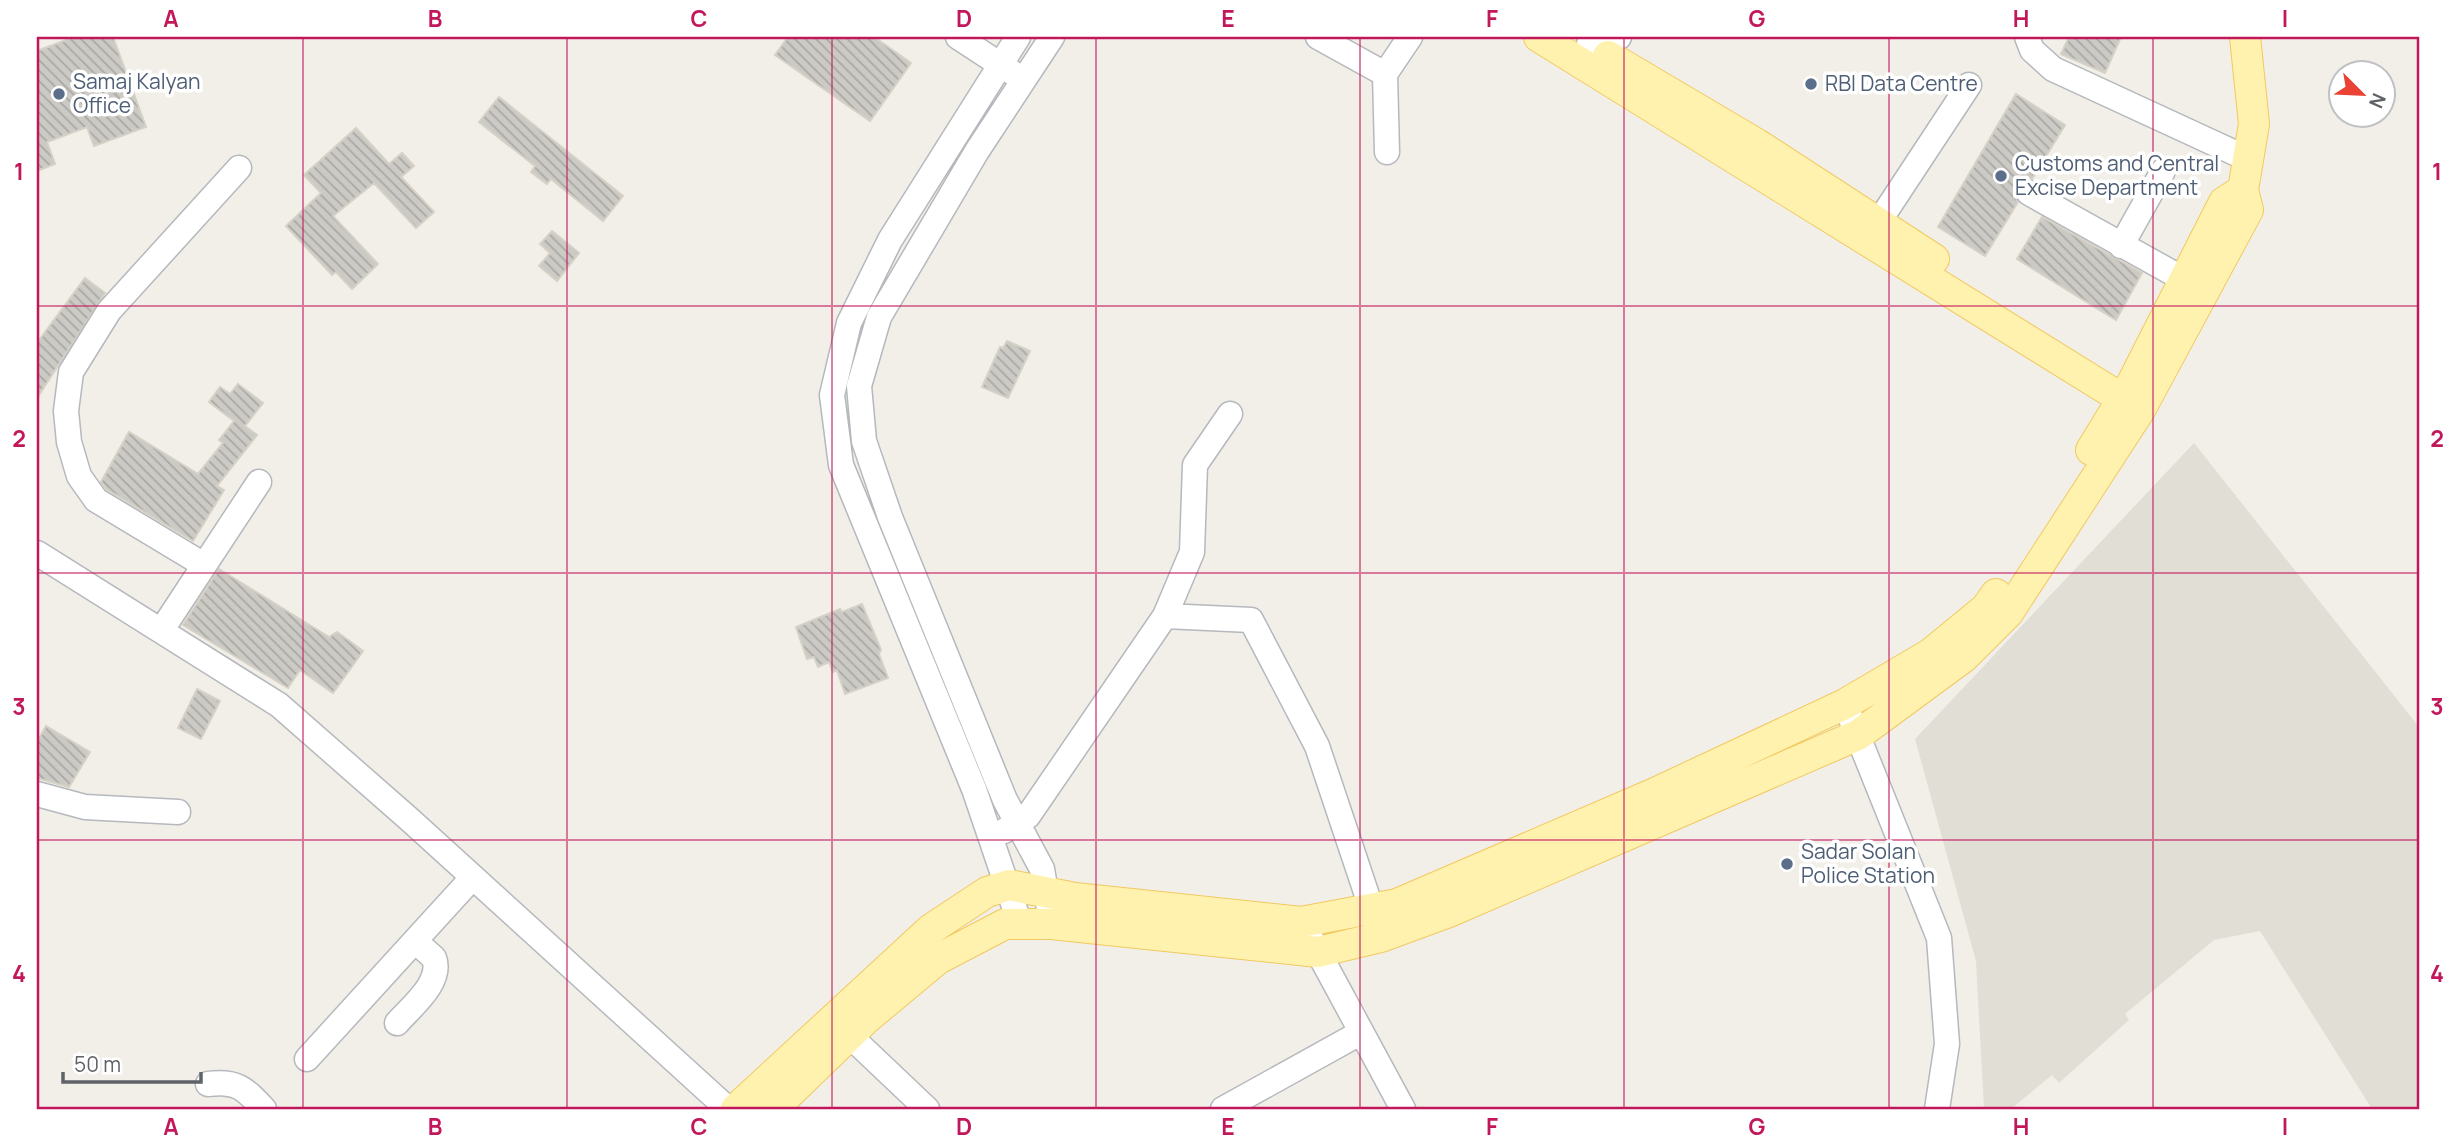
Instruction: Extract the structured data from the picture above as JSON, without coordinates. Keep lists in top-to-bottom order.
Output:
{
  "places": [
    "RBI Data Centre",
    "Samaj Kalyan Office",
    "Customs and Central Excise Department",
    "Sadar Solan Police Station"
  ],
  "scale_bar": "50 m",
  "north": "bottom right",
  "grid": {
    "columns": [
      "A",
      "B",
      "C",
      "D",
      "E",
      "F",
      "G",
      "H",
      "I"
    ],
    "rows": [
      "1",
      "2",
      "3",
      "4"
    ]
  }
}
